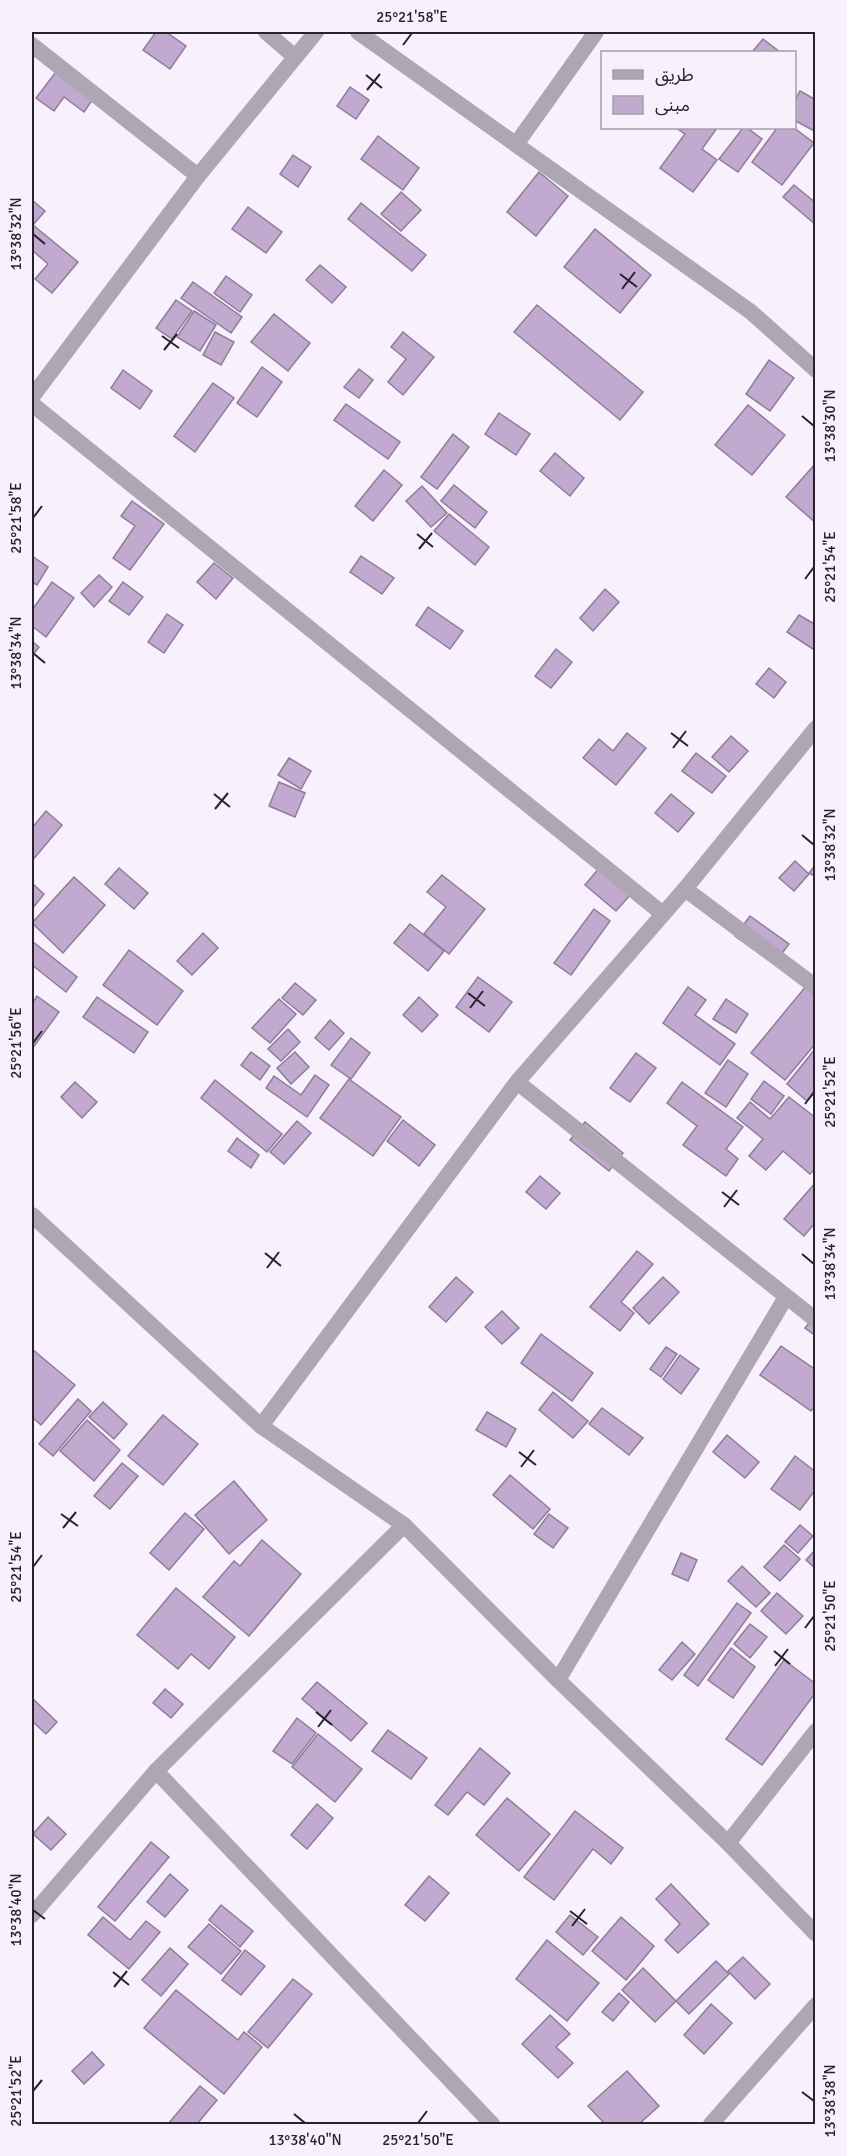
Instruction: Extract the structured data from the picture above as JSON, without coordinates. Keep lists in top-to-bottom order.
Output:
{
  "legend": ["طريق", "مبنى"],
  "coordinates": [
    "25°21'58\"E",
    "13°38'32\"N",
    "13°38'30\"N",
    "25°21'54\"E",
    "13°38'34\"N",
    "25°21'56\"E",
    "25°21'52\"E",
    "25°21'50\"E",
    "13°38'40\"N",
    "13°38'38\"N"
  ]
}
